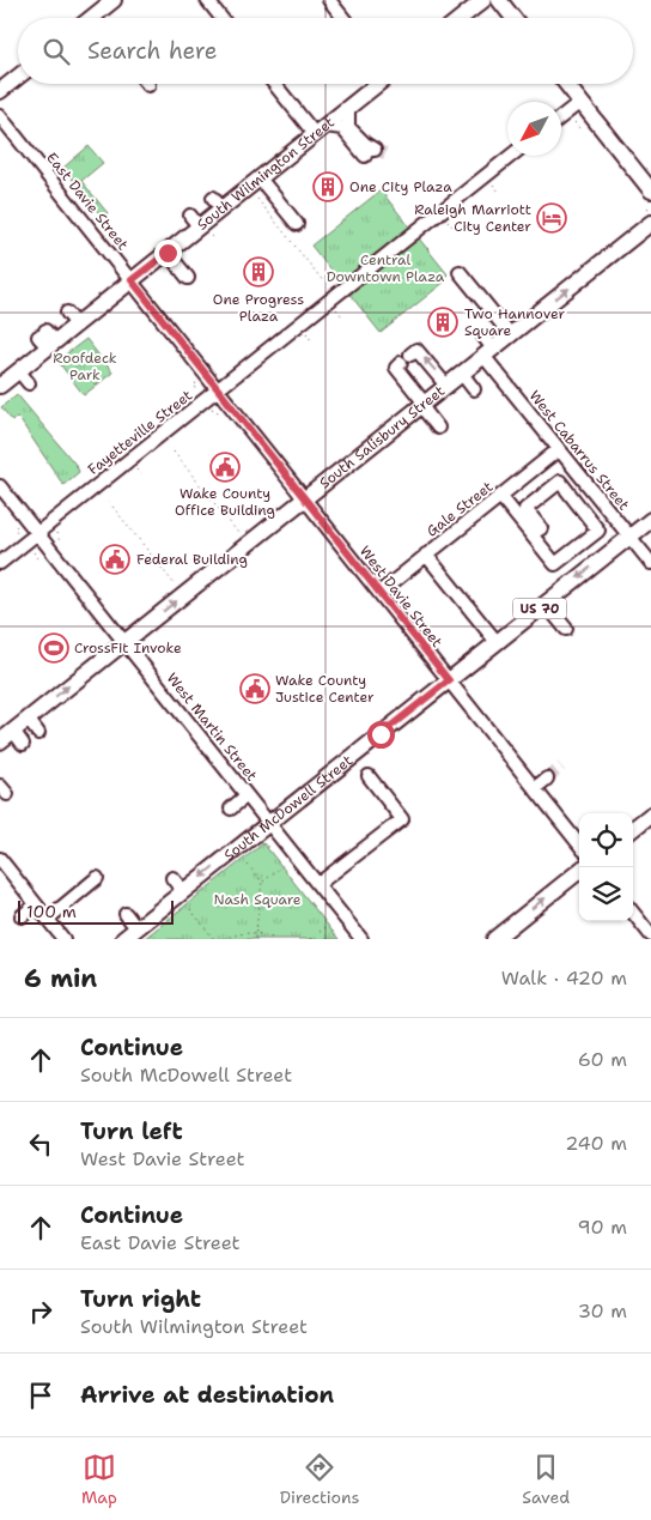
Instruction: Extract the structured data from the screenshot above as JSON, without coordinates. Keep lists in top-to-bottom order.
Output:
{
  "streets": {
    "main road": [
      "South Wilmington Street",
      "South Salisbury Street",
      "US 70",
      "South McDowell Street"
    ],
    "street": [
      "East Davie Street",
      "Fayetteville Street",
      "West Cabarrus Street",
      "Gale Street",
      "West Davie Street",
      "West Martin Street"
    ]
  },
  "crossings": [
    ["South Wilmington Street", "East Davie Street"],
    ["East Davie Street", "Fayetteville Street"],
    ["East Davie Street", "West Davie Street"],
    ["Fayetteville Street", "West Davie Street"],
    ["Fayetteville Street", "West Martin Street"],
    ["South Salisbury Street", "West Cabarrus Street"],
    ["South Salisbury Street", "West Davie Street"],
    ["South Salisbury Street", "West Martin Street"],
    ["West Cabarrus Street", "Gale Street"],
    ["West Cabarrus Street", "South McDowell Street"],
    ["Gale Street", "West Davie Street"],
    ["West Davie Street", "South McDowell Street"],
    ["West Martin Street", "South McDowell Street"]
  ],
  "one_way": ["South Salisbury Street"],
  "parks": ["Central Downtown Plaza", "Roofdeck Park", "Nash Square"],
  "places": {
    "building": ["One City Plaza", "One Progress Plaza", "Two Hannover Square"],
    "hotel": ["Raleigh Marriott City Center"],
    "public building": ["Wake County Office Building", "Federal Building", "Wake County Justice Center"],
    "sports": ["CrossFit Invoke"]
  },
  "scale_bar": "100 m",
  "north": "bottom left",
  "page": {
    "search": "Search here",
    "scale": "100 m",
    "heading": ["6 min", "Walk · 420 m"],
    "list": [
      ["Continue", "South McDowell Street", "60 m"],
      ["Turn left", "West Davie Street", "240 m"],
      ["Continue", "East Davie Street", "90 m"],
      ["Turn right", "South Wilmington Street", "30 m"],
      "Arrive at destination"
    ],
    "nav": ["Map", "Directions", "Saved"]
  }
}
